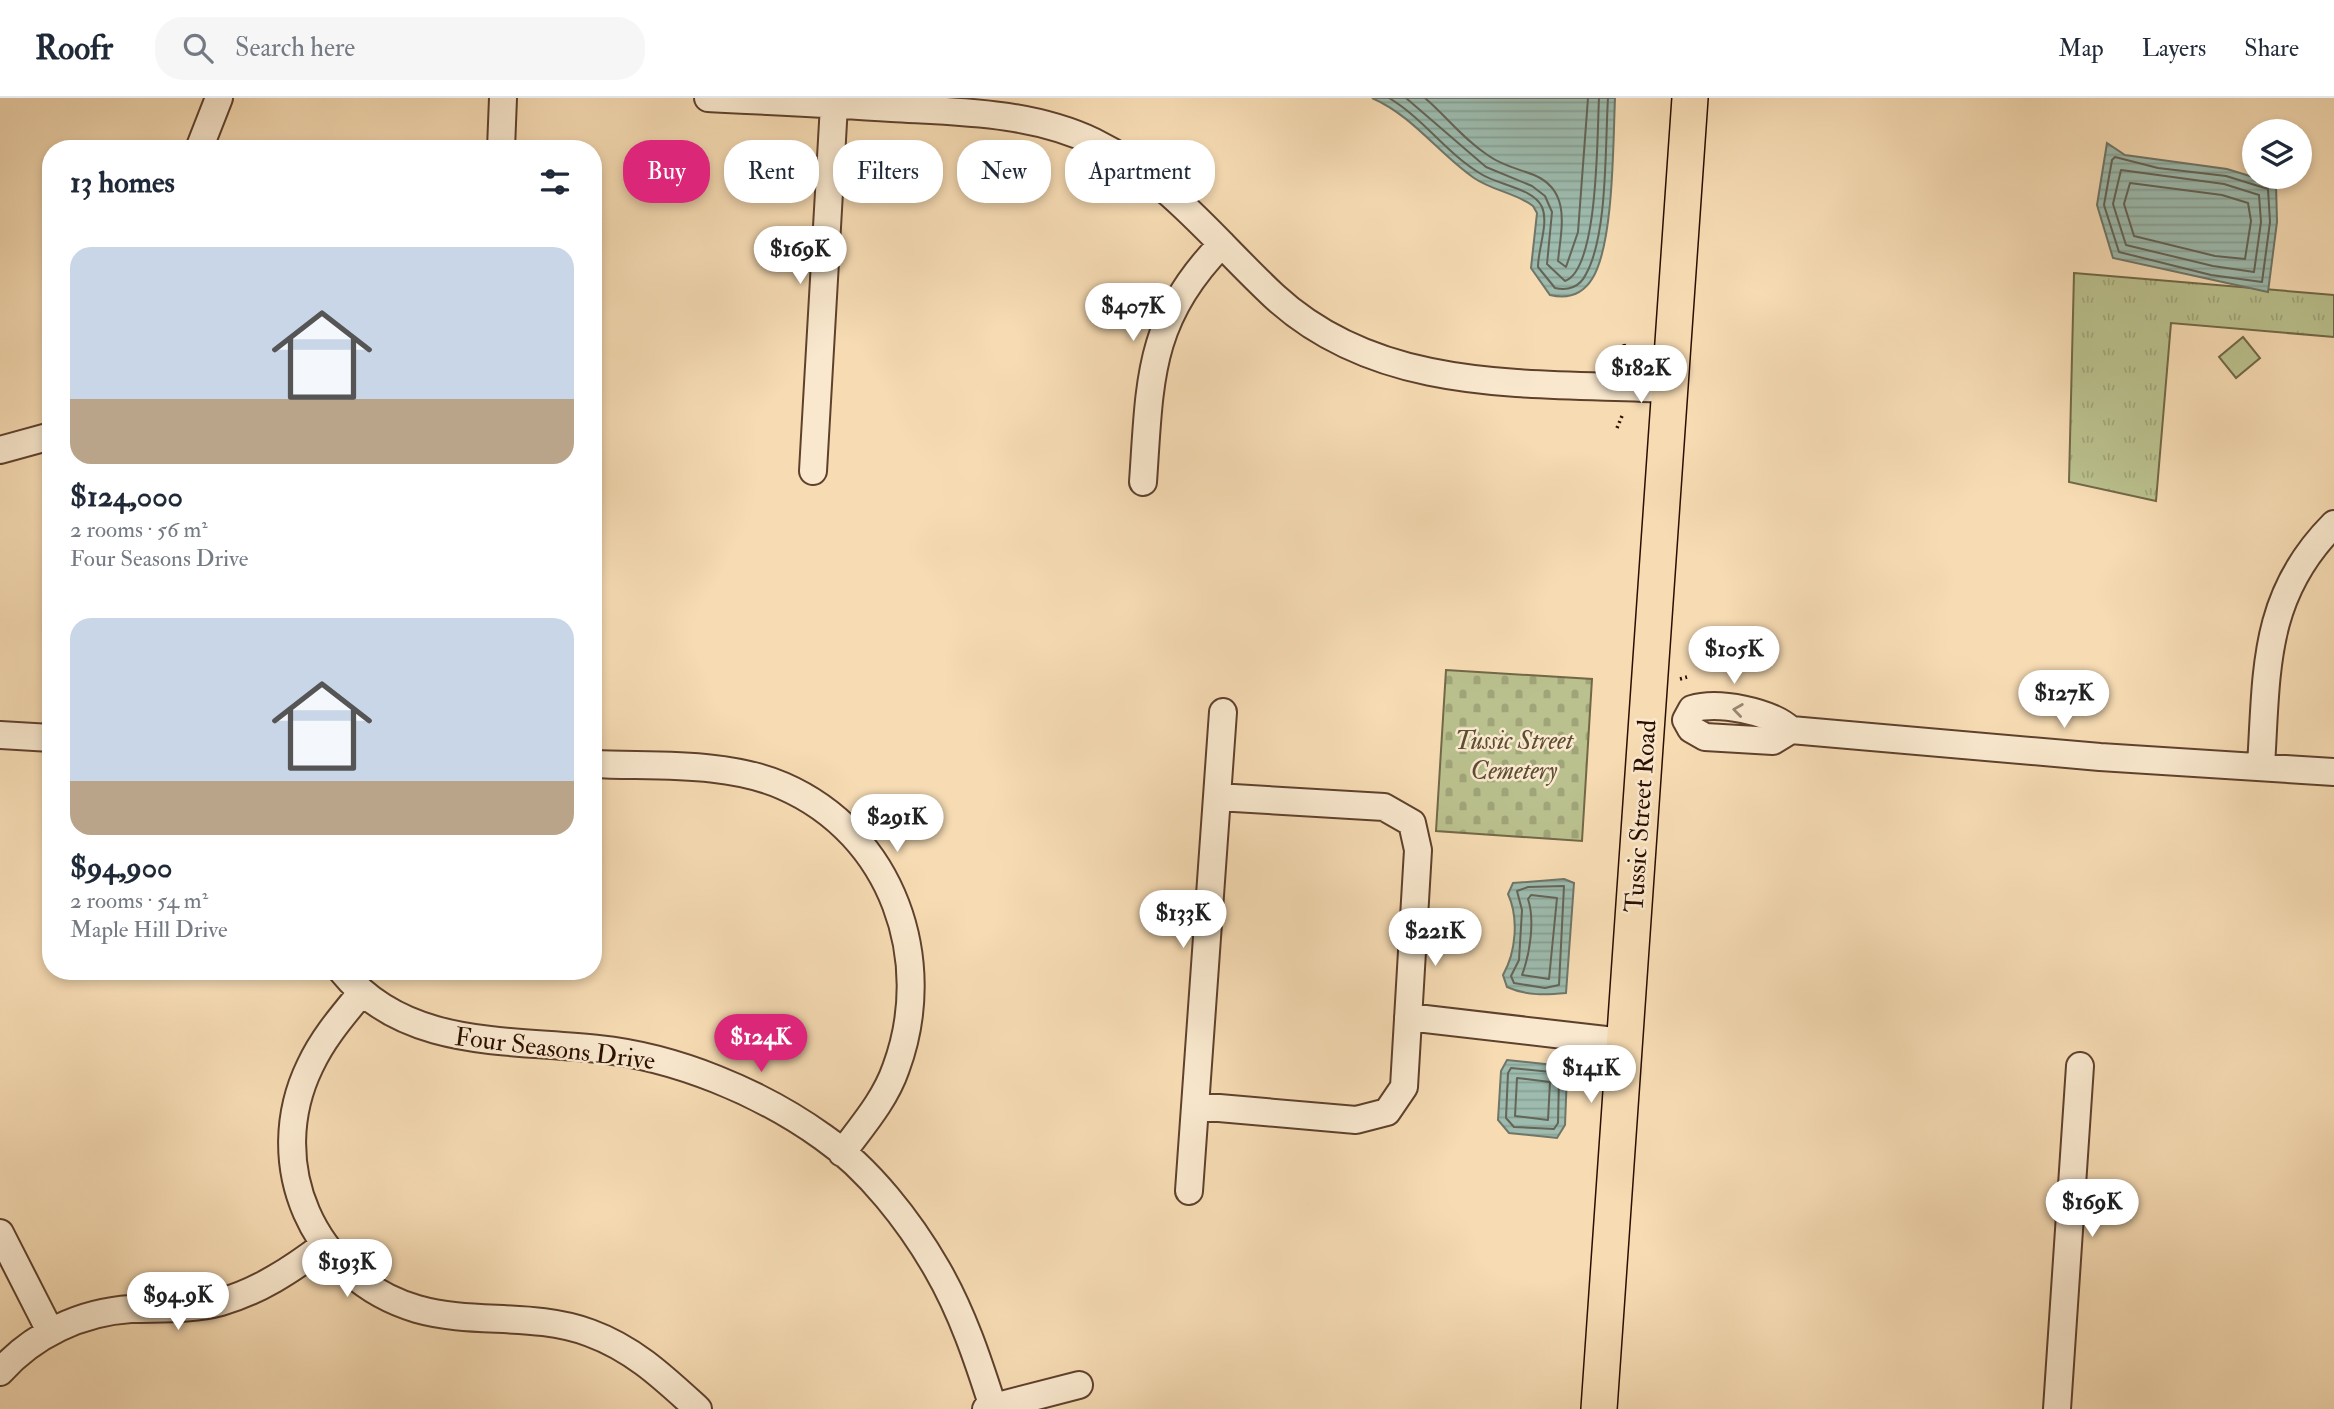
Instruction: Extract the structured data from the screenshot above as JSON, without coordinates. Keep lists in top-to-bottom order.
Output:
{
  "streets": {
    "main road": ["Tussic Street Road"],
    "street": ["Four Seasons Drive"]
  },
  "parks": ["Tussic Street Cemetery"],
  "page": {
    "header": "Roofr",
    "search": "Search here",
    "nav": ["Map", "Layers", "Share"],
    "chip": [
      "Buy",
      "Rent",
      "Filters",
      "New",
      "Apartment"
    ],
    "heading": "13 homes",
    "list": [
      {
        "name": "$124,000",
        "note": "2 rooms · 56 m² · Four Seasons Drive"
      },
      {
        "name": "$94,900",
        "note": "2 rooms · 54 m² · Maple Hill Drive"
      }
    ],
    "price": [
      "$169K",
      "$407K",
      "$182K",
      "$105K",
      "$127K",
      "$291K",
      "$133K",
      "$221K",
      "$124K",
      "$141K",
      "$169K",
      "$193K",
      "$94.9K"
    ]
  }
}
